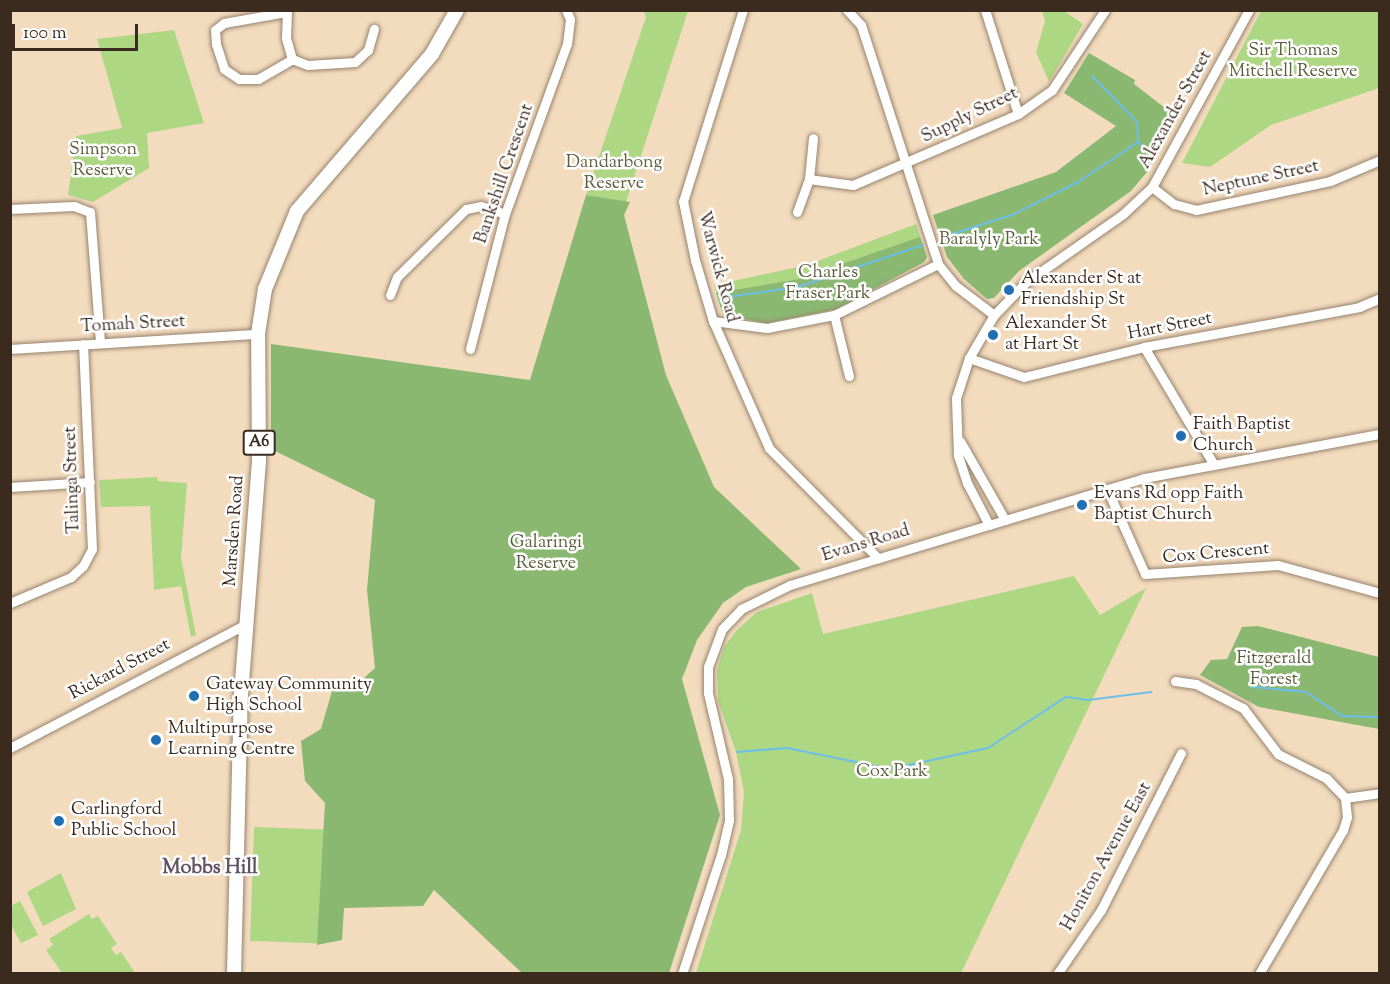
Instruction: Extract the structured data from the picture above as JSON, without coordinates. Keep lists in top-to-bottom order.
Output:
{
  "streets": {
    "highway": ["A6", "Marsden Road"],
    "street": [
      "Alexander Street",
      "Supply Street",
      "Bankshill Crescent",
      "Neptune Street",
      "Warwick Road",
      "Tomah Street",
      "Hart Street",
      "Talinga Street",
      "Evans Road",
      "Cox Crescent",
      "Rickard Street",
      "Honiton Avenue East"
    ]
  },
  "crossings": [
    ["Alexander Street", "Neptune Street"],
    ["Alexander Street", "Hart Street"],
    ["Alexander Street", "Evans Road"],
    ["Warwick Road", "Evans Road"],
    ["Tomah Street", "Talinga Street"],
    ["Tomah Street", "Marsden Road"],
    ["Marsden Road", "Rickard Street"],
    ["Evans Road", "Cox Crescent"]
  ],
  "districts": ["Mobbs Hill"],
  "parks": [
    "Sir Thomas Mitchell Reserve",
    "Simpson Reserve",
    "Dandarbong Reserve",
    "Baralyly Park",
    "Charles Fraser Park",
    "Galaringi Reserve",
    "Fitzgerald Forest",
    "Cox Park"
  ],
  "places": [
    "Alexander St at Friendship St",
    "Alexander St at Hart St",
    "Faith Baptist Church",
    "Evans Rd opp Faith Baptist Church",
    "Gateway Community High School",
    "Multipurpose Learning Centre",
    "Carlingford Public School"
  ],
  "scale_bar": "100 m"
}
